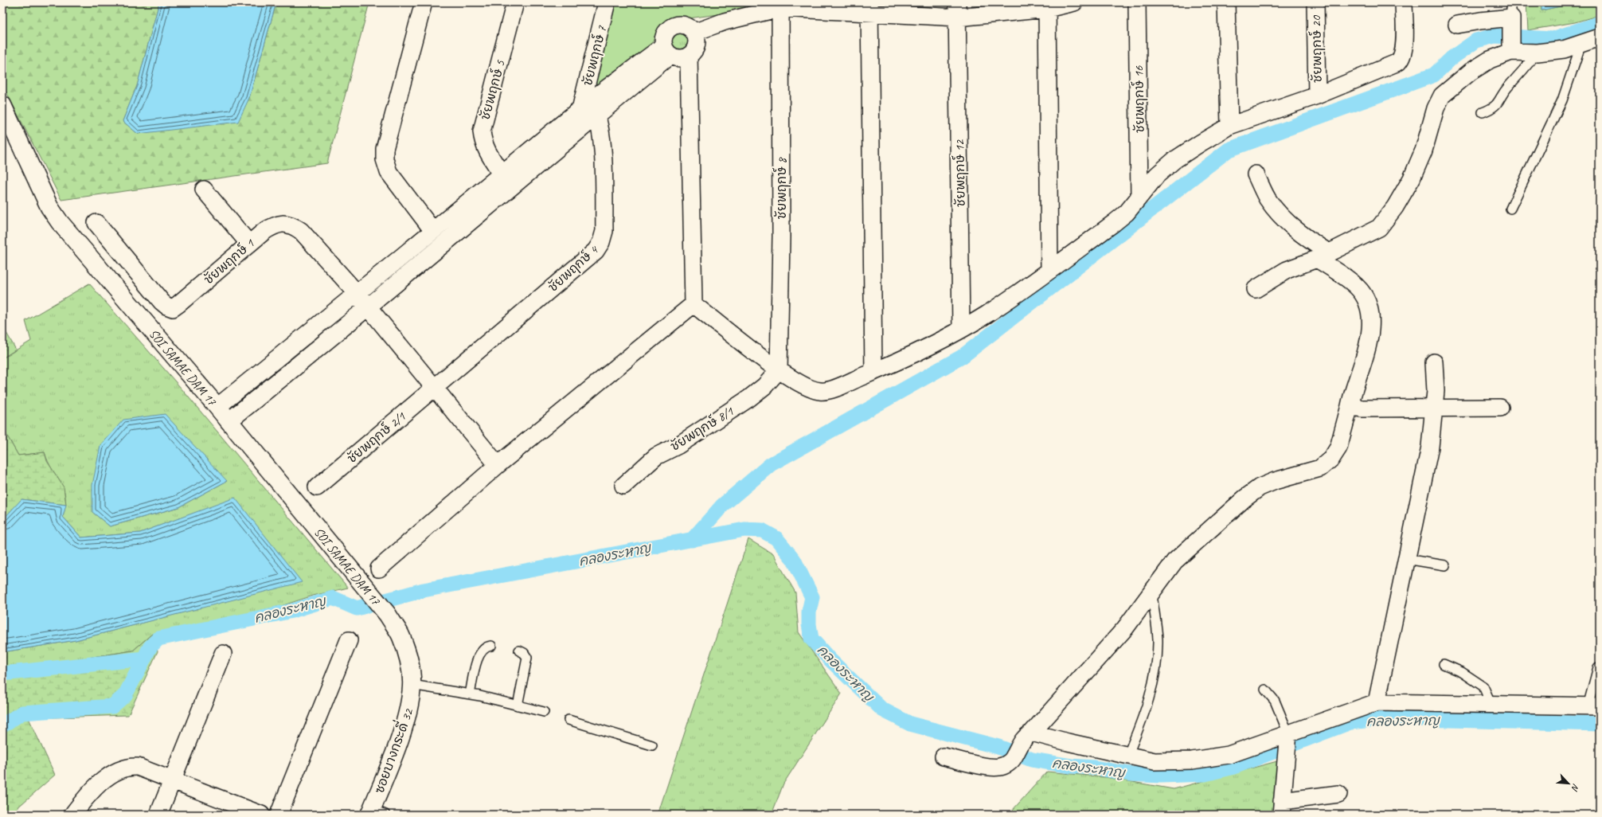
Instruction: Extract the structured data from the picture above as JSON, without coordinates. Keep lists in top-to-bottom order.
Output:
{
  "streets": {
    "street": [
      "ชัยพฤกษ์ 20",
      "ชัยพฤกษ์ 7",
      "ชัยพฤกษ์ 5",
      "ชัยพฤกษ์ 16",
      "ชัยพฤกษ์ 12",
      "ชัยพฤกษ์ 8",
      "ชัยพฤกษ์ 1",
      "ชัยพฤกษ์ 4",
      "SOI SAMAE DAM 17",
      "ชัยพฤกษ์ 8/1",
      "ชัยพฤกษ์ 2/1",
      "ซอยบางกระดี่ 32"
    ]
  },
  "crossings": [
    ["ชัยพฤกษ์ 7", "ชัยพฤกษ์ 4"],
    ["ชัยพฤกษ์ 8", "ชัยพฤกษ์ 8/1"],
    ["ชัยพฤกษ์ 1", "ชัยพฤกษ์ 4"],
    ["ชัยพฤกษ์ 1", "ชัยพฤกษ์ 2/1"],
    ["ชัยพฤกษ์ 4", "ชัยพฤกษ์ 2/1"],
    ["SOI SAMAE DAM 17", "ซอยบางกระดี่ 32"]
  ],
  "water": ["คลองระหาญ"],
  "north": "bottom right"
}
